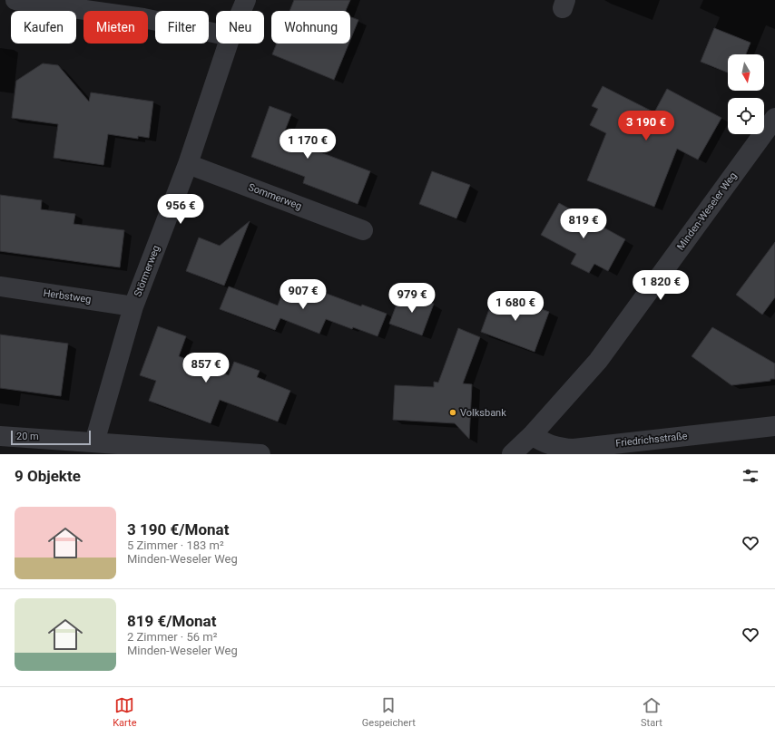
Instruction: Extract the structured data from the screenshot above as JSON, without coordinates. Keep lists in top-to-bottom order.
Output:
{
  "streets": {
    "street": [
      "Sommerweg",
      "Minden-Weseler Weg",
      "Störmerweg",
      "Herbstweg",
      "Friedrichsstraße"
    ]
  },
  "crossings": [
    ["Sommerweg", "Störmerweg"],
    ["Minden-Weseler Weg", "Friedrichsstraße"],
    ["Störmerweg", "Herbstweg"]
  ],
  "places": ["Volksbank"],
  "scale_bar": "20 m",
  "north": "bottom",
  "page": {
    "chip": [
      "Kaufen",
      "Mieten",
      "Filter",
      "Neu",
      "Wohnung"
    ],
    "price": [
      "3 190 €",
      "1 170 €",
      "956 €",
      "819 €",
      "1 820 €",
      "907 €",
      "979 €",
      "1 680 €",
      "857 €"
    ],
    "scale": "20 m",
    "heading": "9 Objekte",
    "list": [
      {
        "name": "3 190 €/Monat",
        "note": "5 Zimmer · 183 m² · Minden-Weseler Weg"
      },
      {
        "name": "819 €/Monat",
        "note": "2 Zimmer · 56 m² · Minden-Weseler Weg"
      }
    ],
    "tabs": ["Karte", "Gespeichert", "Start"]
  }
}
